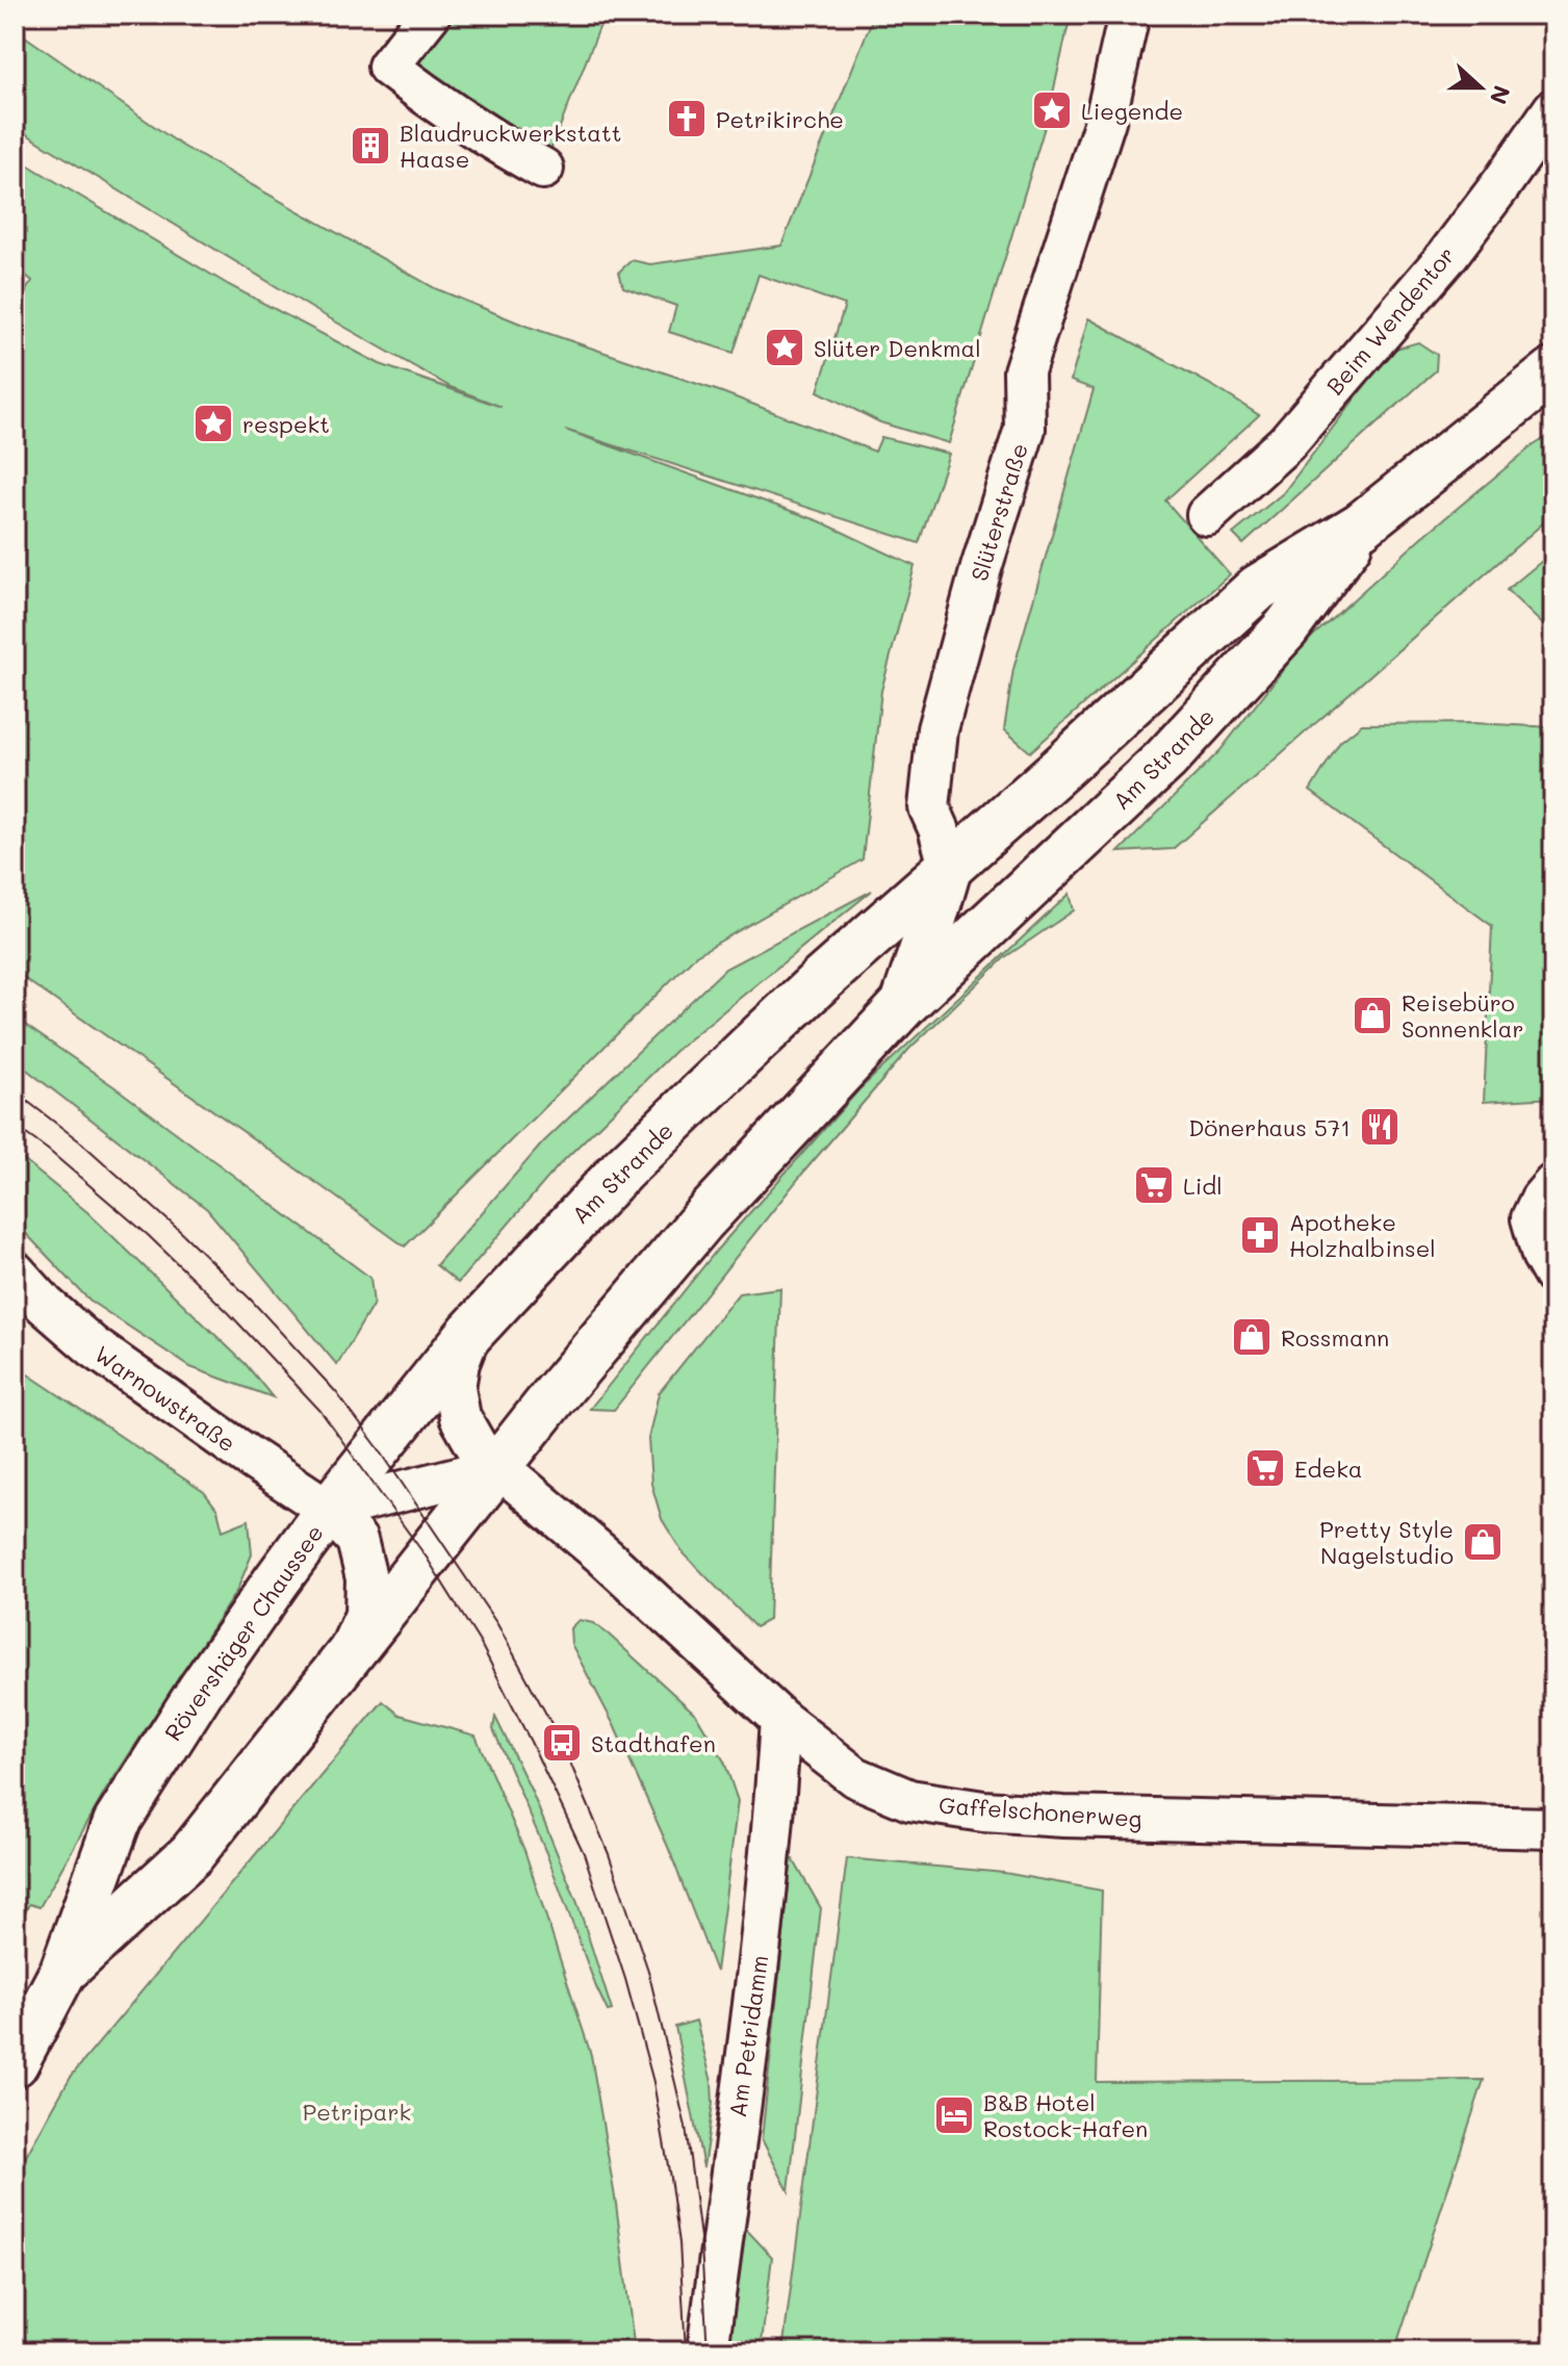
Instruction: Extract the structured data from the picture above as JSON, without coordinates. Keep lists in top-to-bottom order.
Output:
{
  "streets": {
    "main road": ["Am Strande", "Rövershäger Chaussee"],
    "street": [
      "Beim Wendentor",
      "Slüterstraße",
      "Warnowstraße",
      "Gaffelschonerweg",
      "Am Petridamm"
    ]
  },
  "crossings": [
    ["Slüterstraße", "Am Strande"],
    ["Am Strande", "Warnowstraße"],
    ["Am Strande", "Rövershäger Chaussee"],
    ["Am Strande", "Gaffelschonerweg"],
    ["Warnowstraße", "Rövershäger Chaussee"],
    ["Gaffelschonerweg", "Am Petridamm"]
  ],
  "parks": ["Petripark"],
  "places": {
    "place": ["Liegende", "Slüter Denkmal", "respekt"],
    "church": ["Petrikirche"],
    "building": ["Blaudruckwerkstatt Haase"],
    "shop": ["Reisebüro Sonnenklar", "Rossmann", "Pretty Style Nagelstudio"],
    "restaurant": ["Dönerhaus 571"],
    "supermarket": ["Lidl", "Edeka"],
    "pharmacy": ["Apotheke Holzhalbinsel"],
    "bus stop": ["Stadthafen"],
    "hotel": ["B&B Hotel Rostock-Hafen"]
  },
  "north": "right"
}
